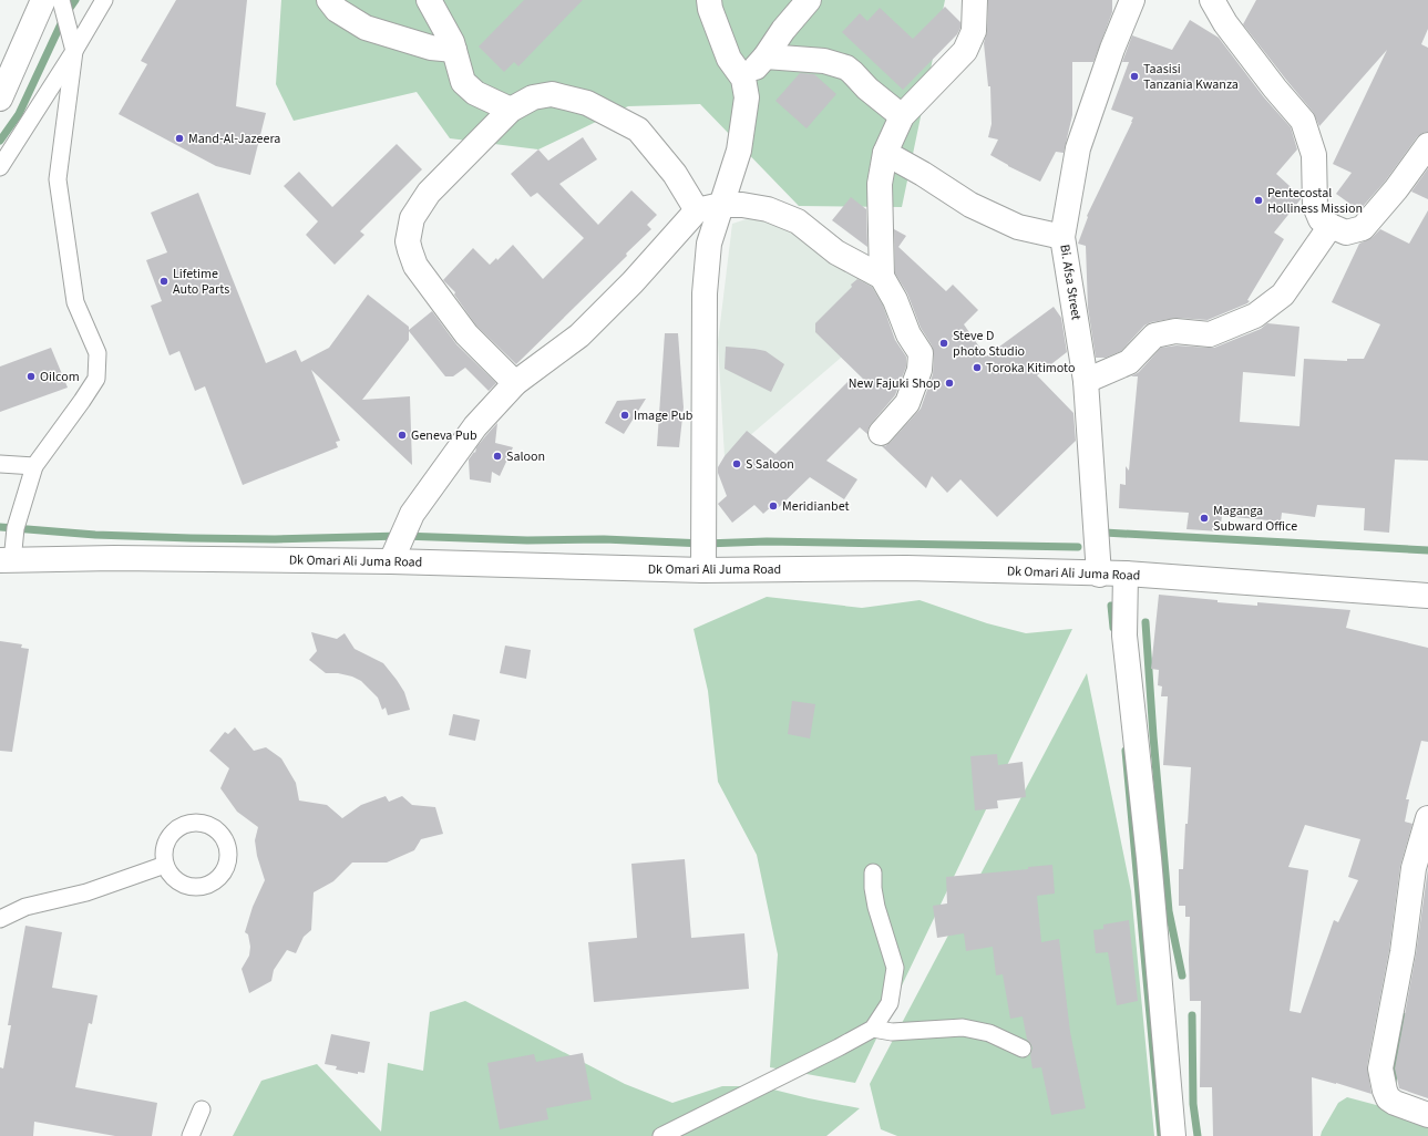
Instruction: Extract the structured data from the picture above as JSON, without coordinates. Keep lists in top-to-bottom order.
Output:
{
  "streets": {
    "street": ["Bi. Afsa Street", "Dk Omari Ali Juma Road"]
  },
  "crossings": [
    ["Bi. Afsa Street", "Dk Omari Ali Juma Road"]
  ],
  "places": [
    "Taasisi Tanzania Kwanza",
    "Mand-Al-Jazeera",
    "Pentecostal Holliness Mission",
    "Lifetime Auto Parts",
    "Steve D photo Studio",
    "Toroka Kitimoto",
    "Oilcom",
    "New Fajuki Shop",
    "Image Pub",
    "Geneva Pub",
    "Saloon",
    "S Saloon",
    "Meridianbet",
    "Maganga Subward Office"
  ]
}
